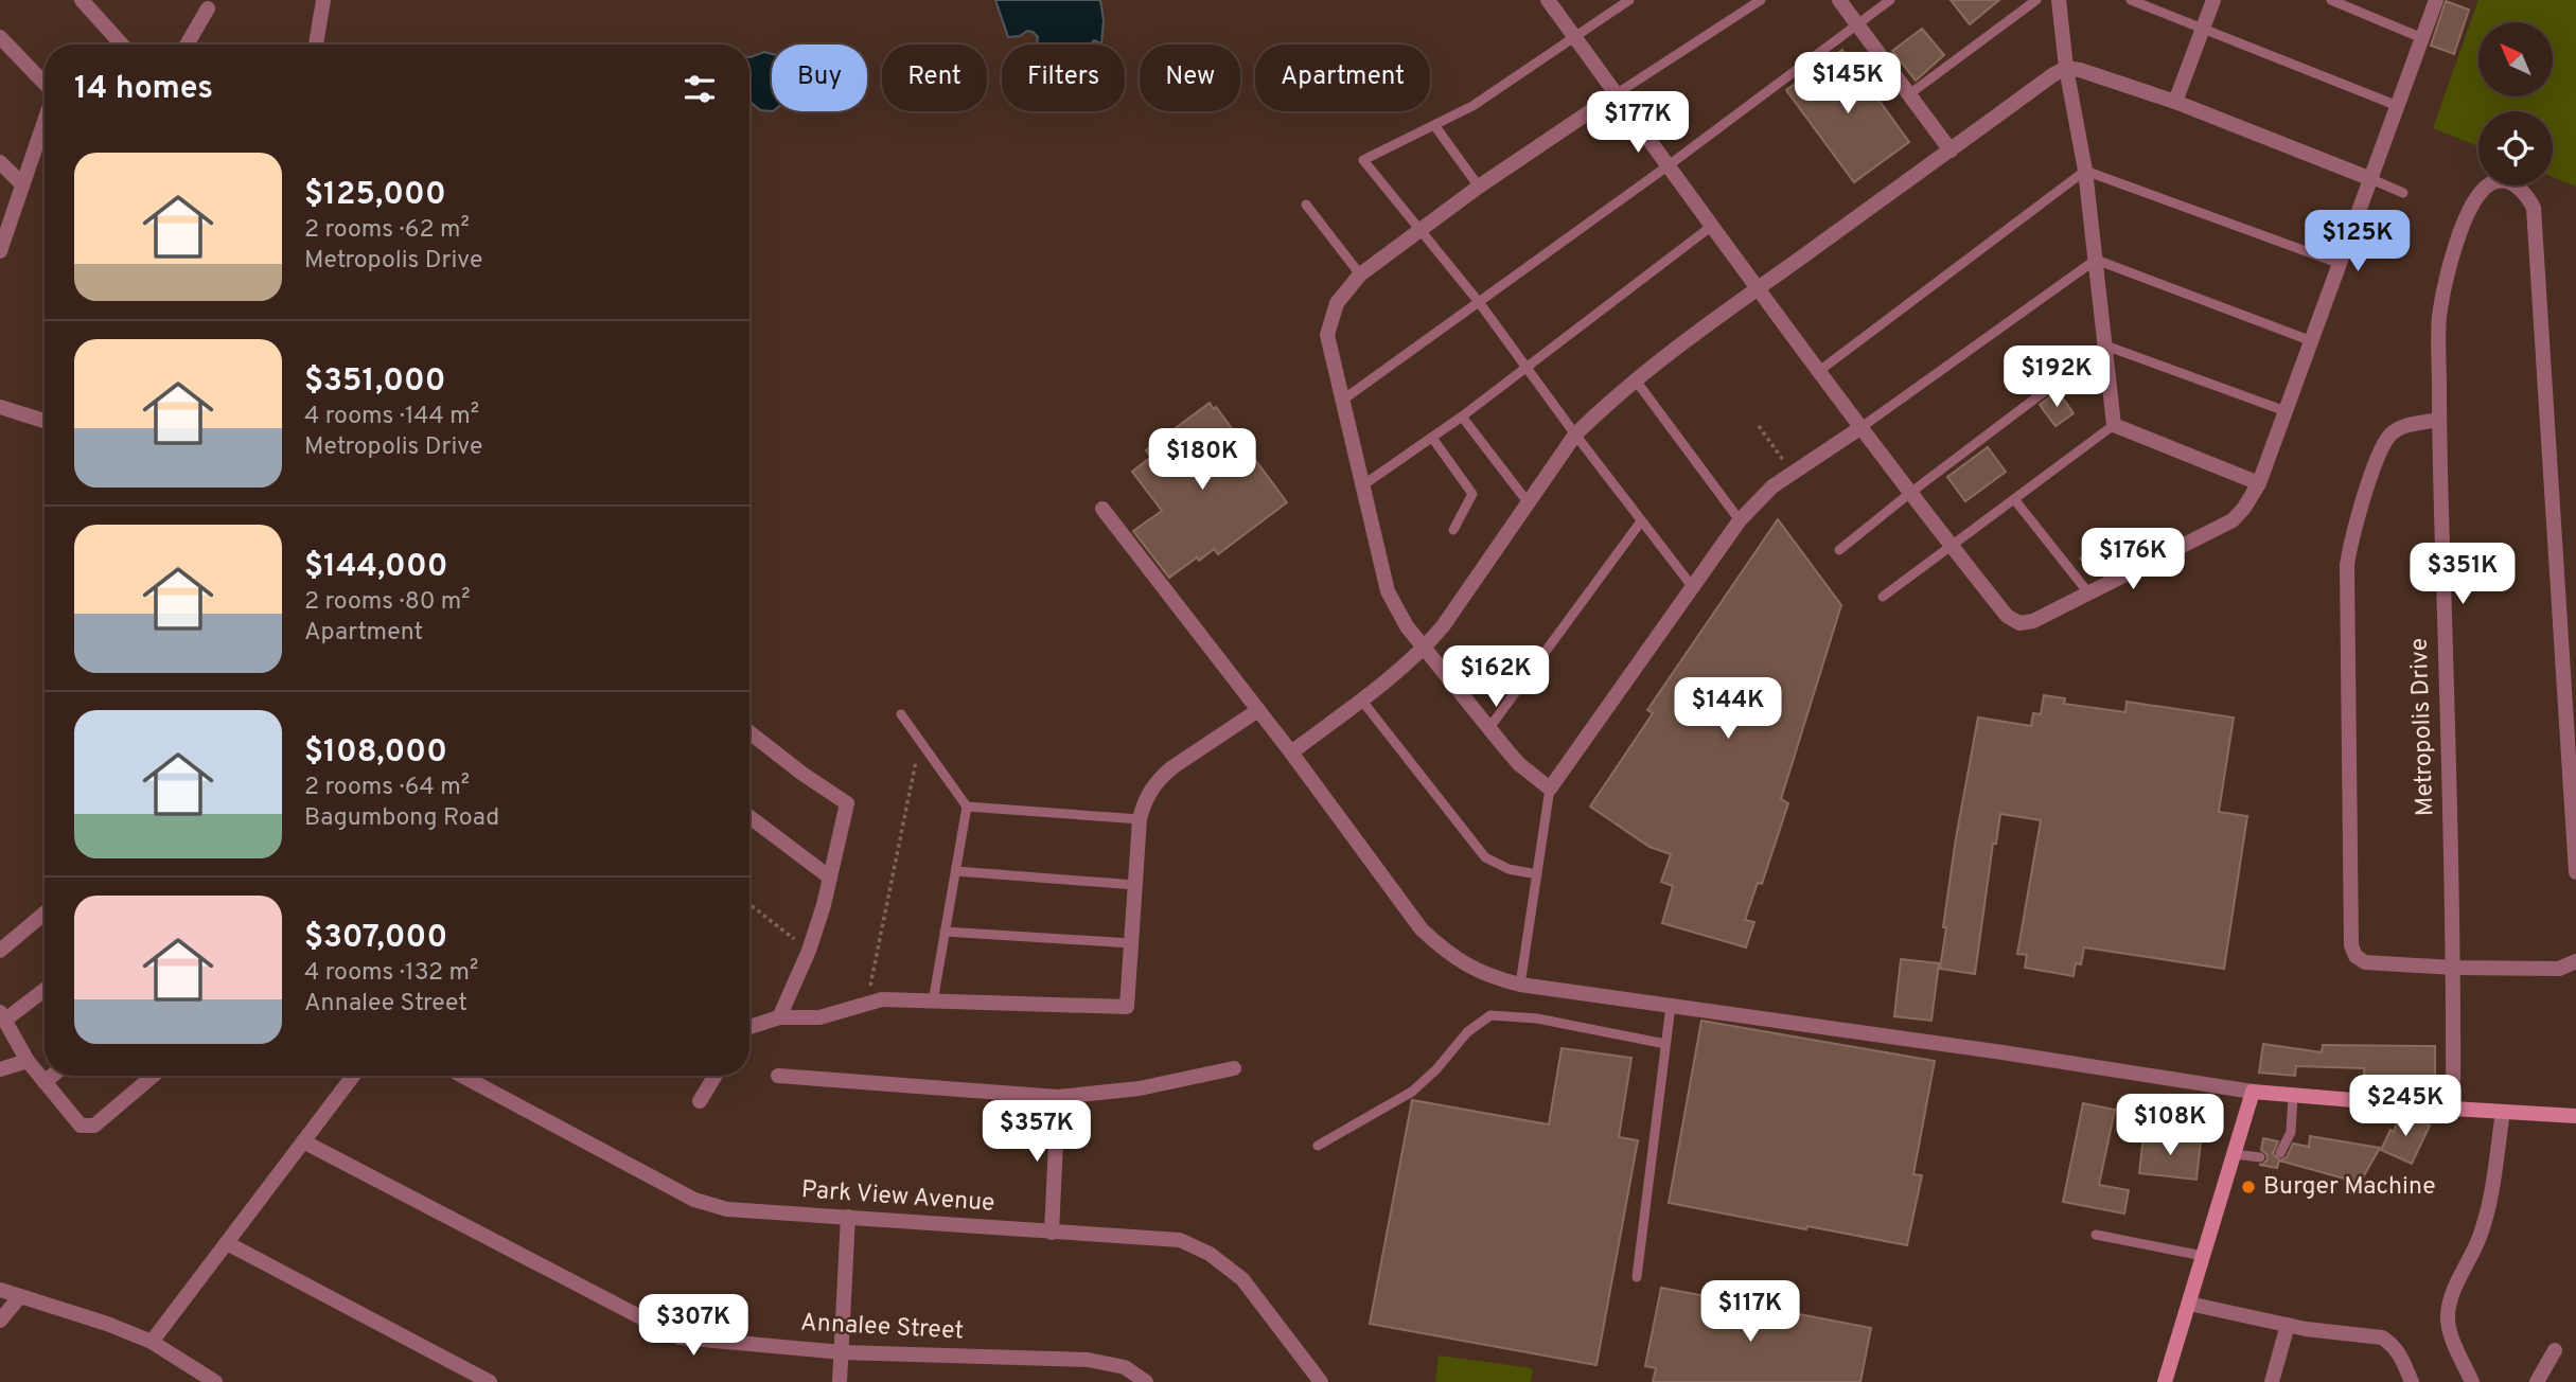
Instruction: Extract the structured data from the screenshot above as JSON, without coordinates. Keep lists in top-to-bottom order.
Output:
{
  "streets": {
    "street": ["Metropolis Drive", "Park View Avenue", "Annalee Street"]
  },
  "places": ["Burger Machine"],
  "north": "top left",
  "page": {
    "chip": [
      "Buy",
      "Rent",
      "Filters",
      "New",
      "Apartment"
    ],
    "heading": "14 homes",
    "price": [
      "$145K",
      "$177K",
      "$125K",
      "$192K",
      "$180K",
      "$176K",
      "$351K",
      "$162K",
      "$144K",
      "$245K",
      "$108K",
      "$357K",
      "$117K",
      "$307K"
    ],
    "list": [
      {
        "name": "$125,000",
        "note": "2 rooms · 62 m² · Metropolis Drive"
      },
      {
        "name": "$351,000",
        "note": "4 rooms · 144 m² · Metropolis Drive"
      },
      {
        "name": "$144,000",
        "note": "2 rooms · 80 m² · Apartment"
      },
      {
        "name": "$108,000",
        "note": "2 rooms · 64 m² · Bagumbong Road"
      },
      {
        "name": "$307,000",
        "note": "4 rooms · 132 m² · Annalee Street"
      }
    ]
  }
}
